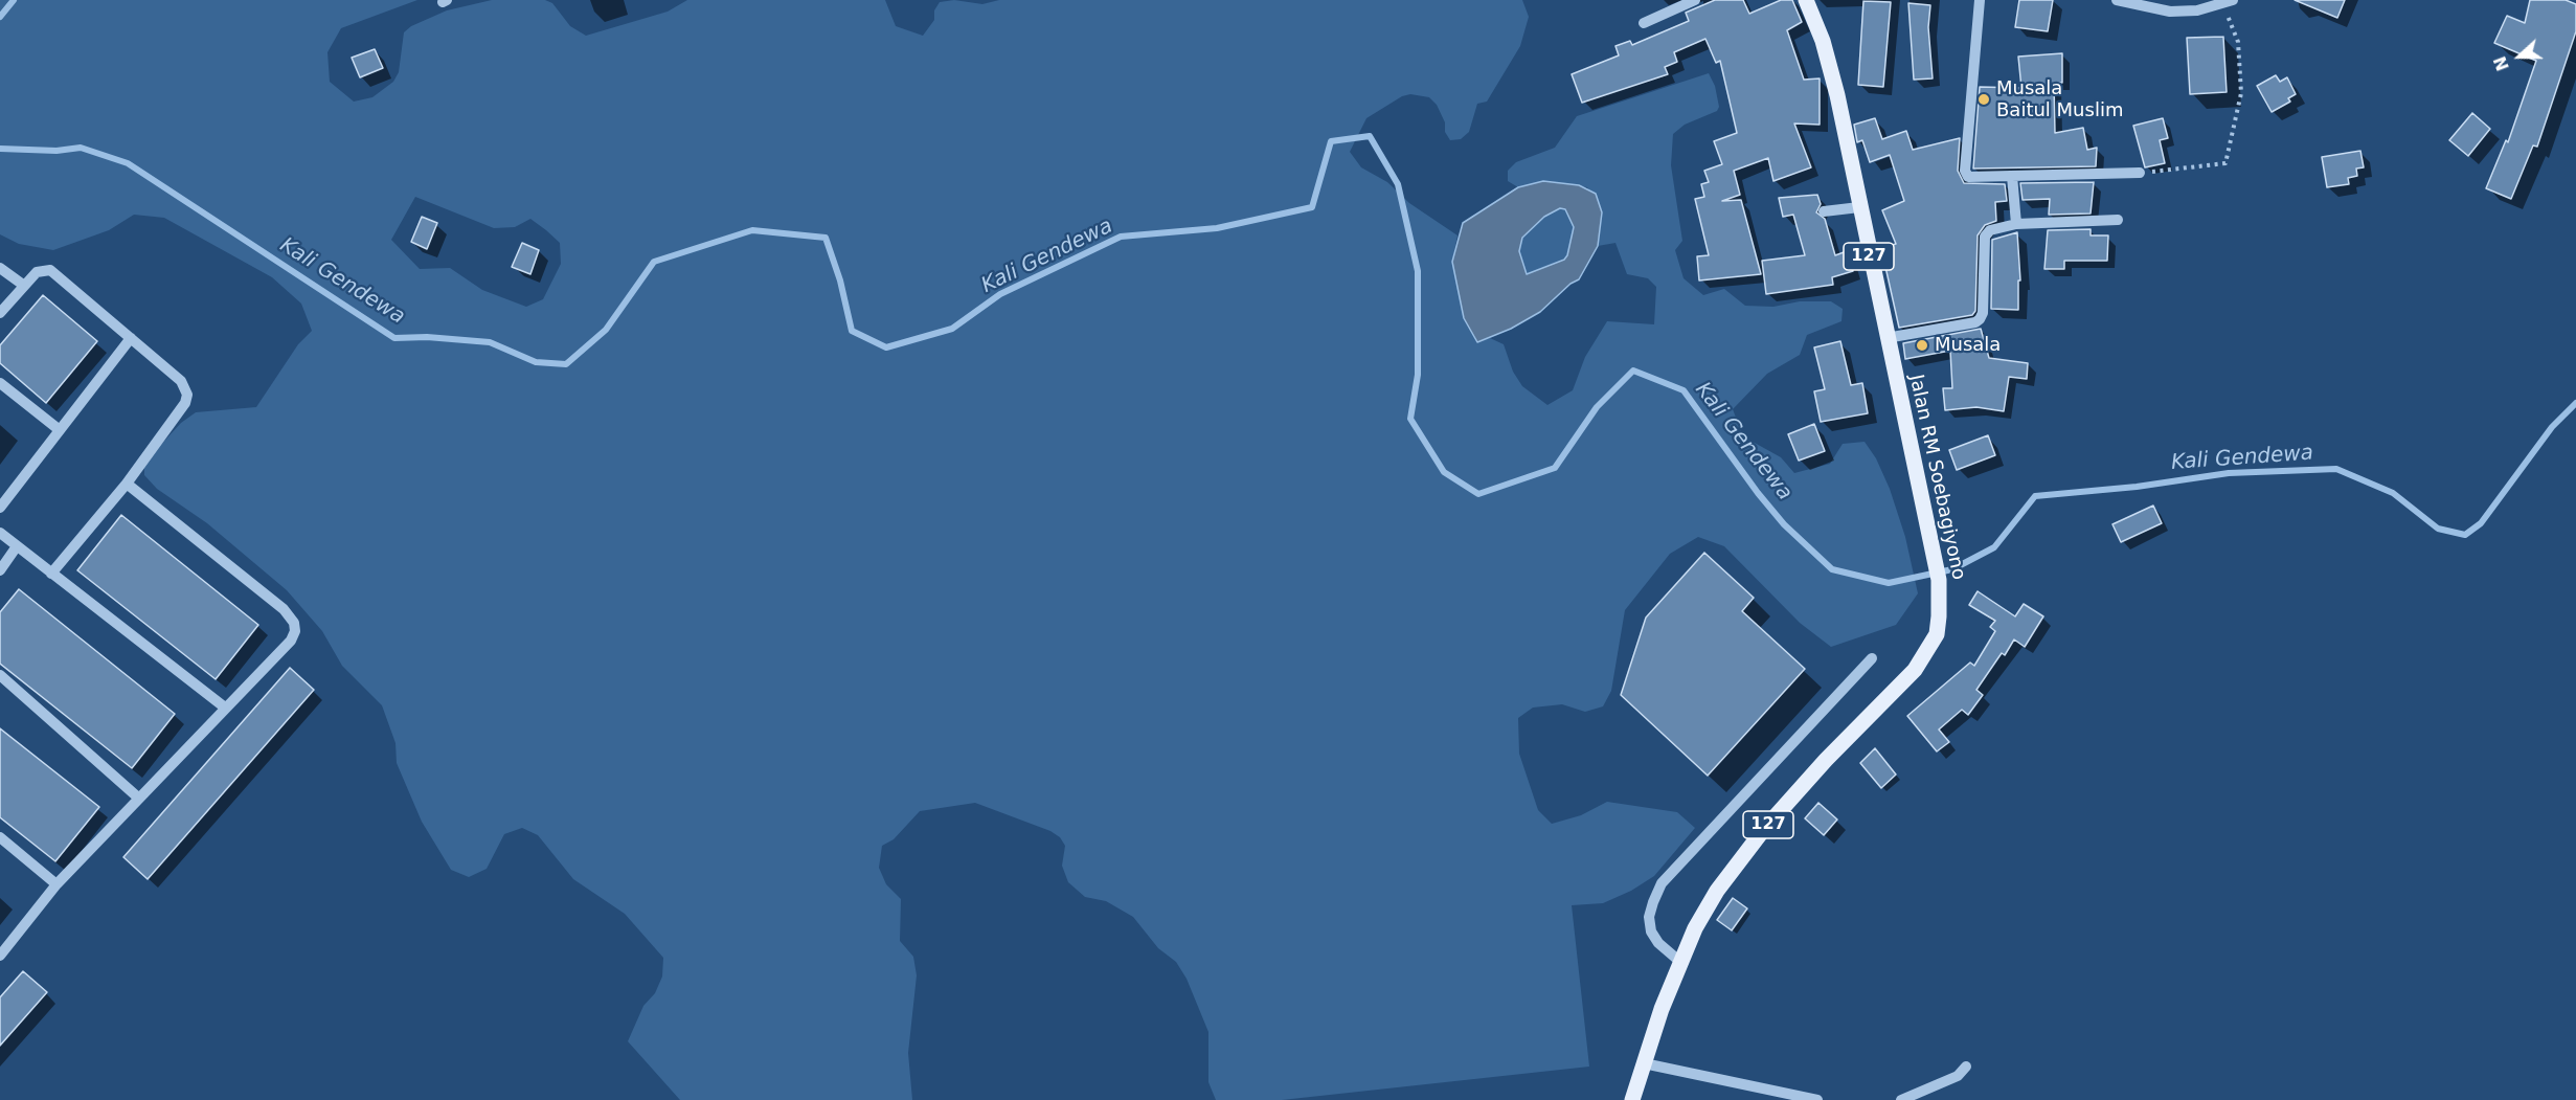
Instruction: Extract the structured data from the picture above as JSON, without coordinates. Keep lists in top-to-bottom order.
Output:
{
  "streets": {
    "main road": ["127", "Jalan RM Soebagiyono"]
  },
  "water": ["Kali Gendewa"],
  "places": ["Musala Baitul Muslim", "Musala"],
  "north": "left"
}
